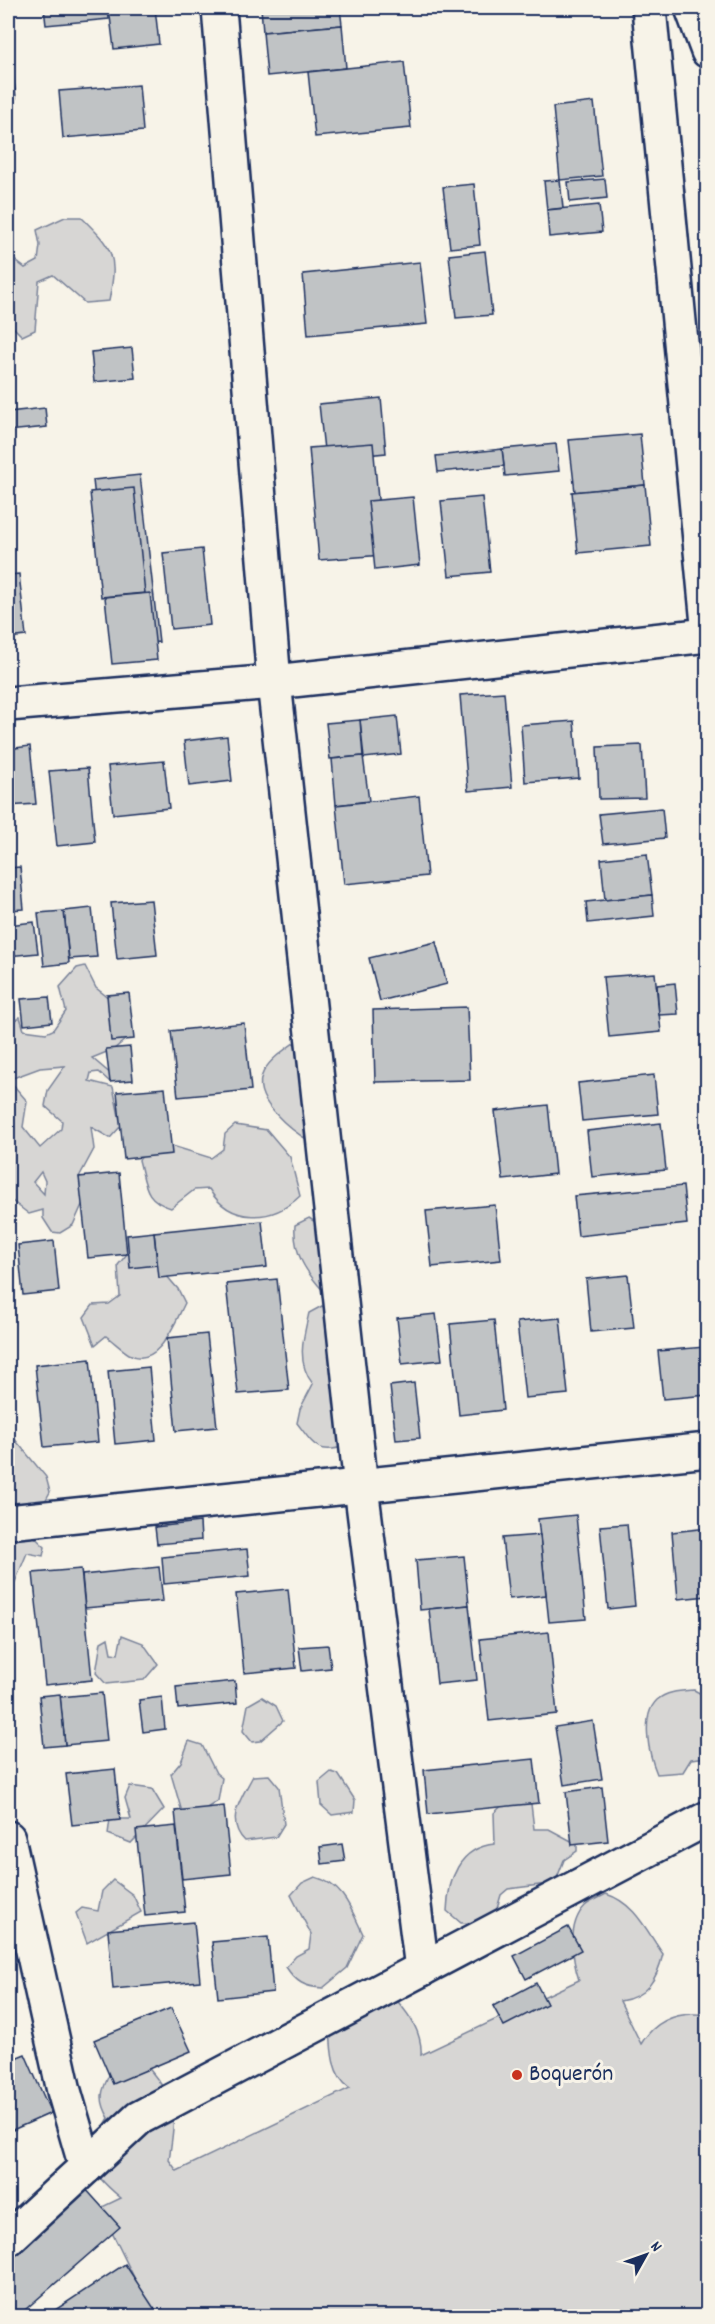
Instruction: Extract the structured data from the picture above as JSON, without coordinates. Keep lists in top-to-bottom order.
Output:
{
  "places": ["Boquerón"],
  "north": "top right"
}
